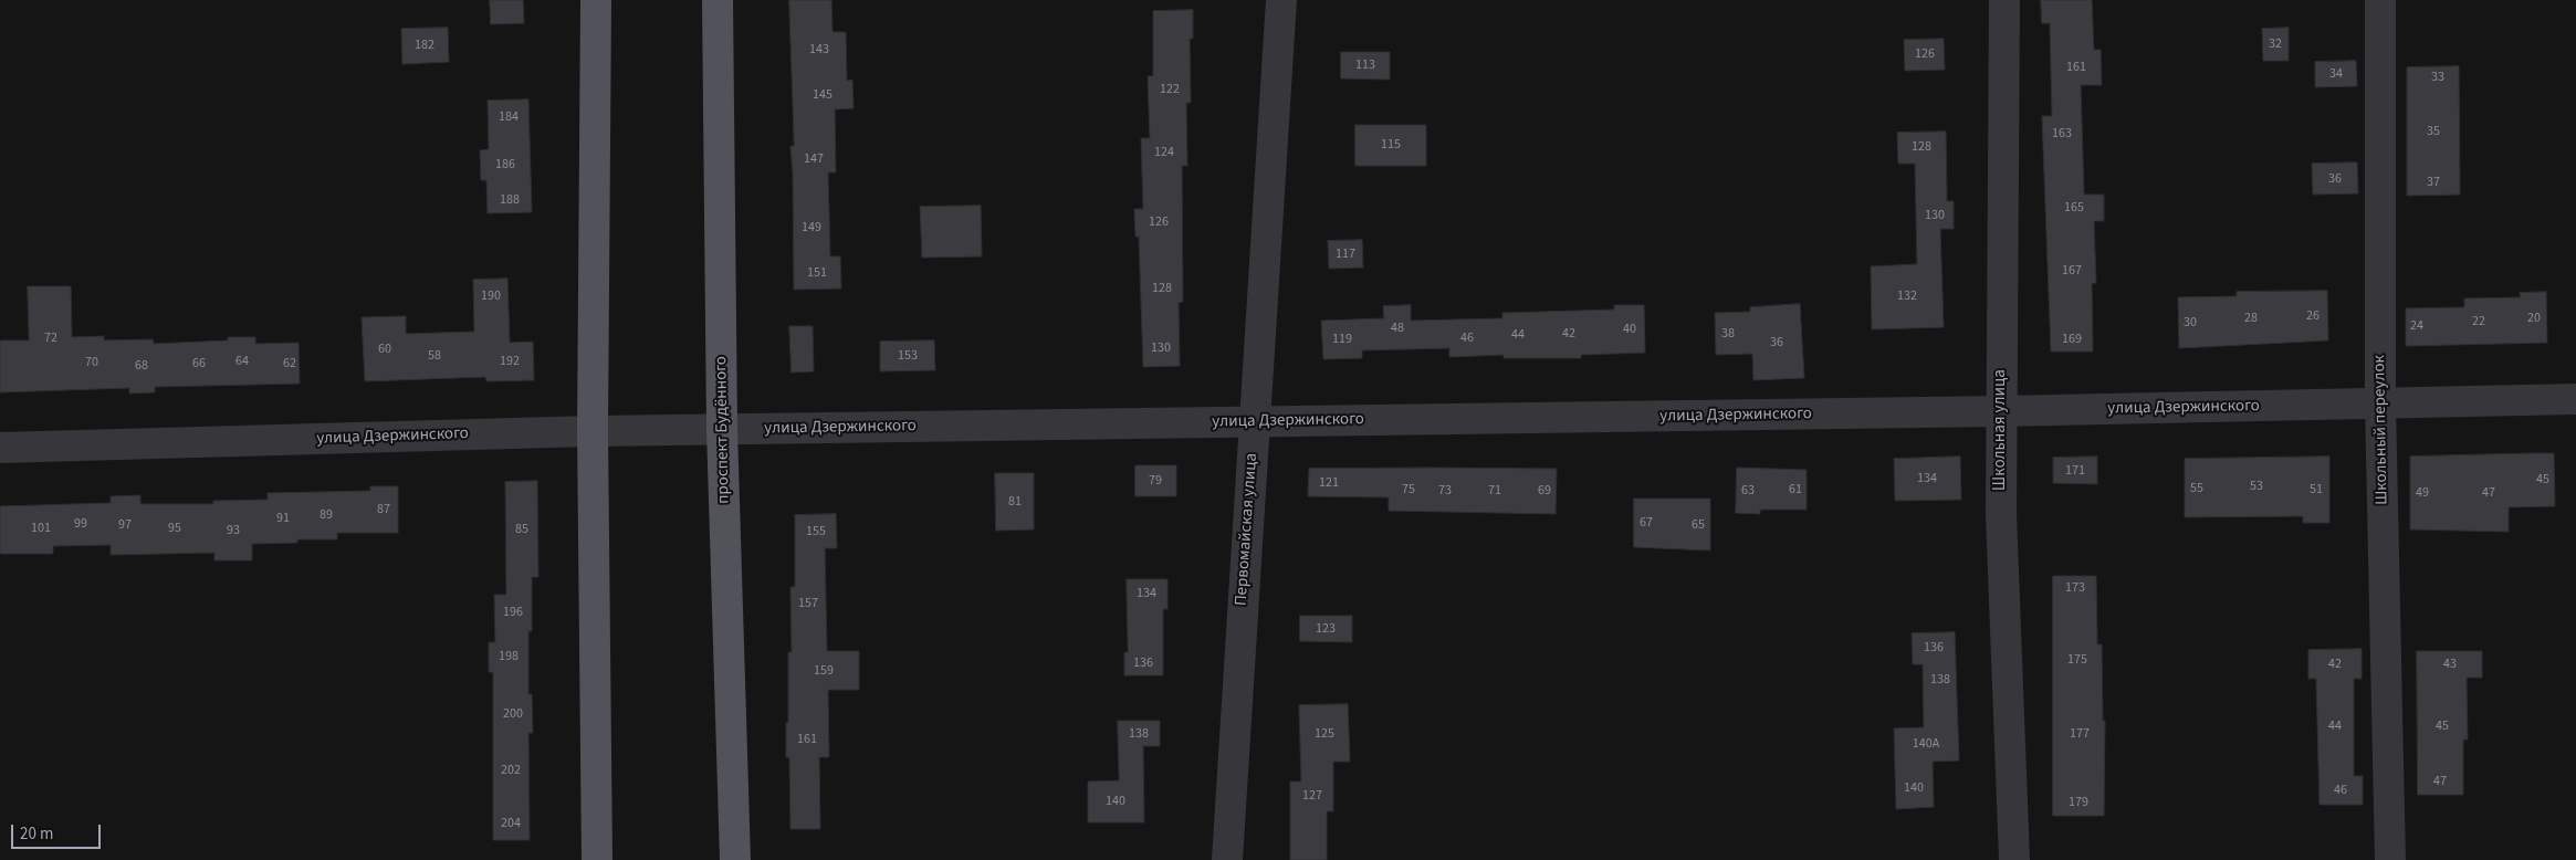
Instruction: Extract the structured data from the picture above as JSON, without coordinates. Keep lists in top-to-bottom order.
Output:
{
  "streets": {
    "main road": ["проспект Будённого"],
    "street": [
      "улица Дзержинского",
      "Школьная улица",
      "Школьный переулок",
      "Первомайская улица"
    ]
  },
  "crossings": [
    ["улица Дзержинского", "проспект Будённого"],
    ["улица Дзержинского", "Школьная улица"],
    ["улица Дзержинского", "Школьный переулок"],
    ["улица Дзержинского", "Первомайская улица"]
  ],
  "house_numbers": [
    "32",
    "182",
    "143",
    "126",
    "113",
    "161",
    "34",
    "33",
    "122",
    "145",
    "184",
    "35",
    "163",
    "115",
    "128",
    "124",
    "147",
    "186",
    "36",
    "37",
    "188",
    "165",
    "130",
    "126",
    "149",
    "117",
    "167",
    "151",
    "128",
    "190",
    "132",
    "26",
    "28",
    "20",
    "22",
    "30",
    "24",
    "48",
    "40",
    "42",
    "38",
    "44",
    "72",
    "46",
    "119",
    "169",
    "36",
    "130",
    "60",
    "58",
    "153",
    "64",
    "192",
    "70",
    "66",
    "62",
    "68",
    "171",
    "134",
    "45",
    "79",
    "121",
    "53",
    "55",
    "75",
    "61",
    "51",
    "73",
    "71",
    "69",
    "63",
    "49",
    "47",
    "81",
    "87",
    "89",
    "91",
    "67",
    "99",
    "97",
    "65",
    "101",
    "95",
    "85",
    "93",
    "155",
    "173",
    "134",
    "157",
    "196",
    "123",
    "136",
    "198",
    "175",
    "136",
    "42",
    "43",
    "159",
    "138",
    "200",
    "44",
    "45",
    "138",
    "125",
    "177",
    "161",
    "140А",
    "202",
    "47",
    "140",
    "46",
    "127",
    "140",
    "179",
    "204"
  ],
  "scale_bar": "20 m"
}
